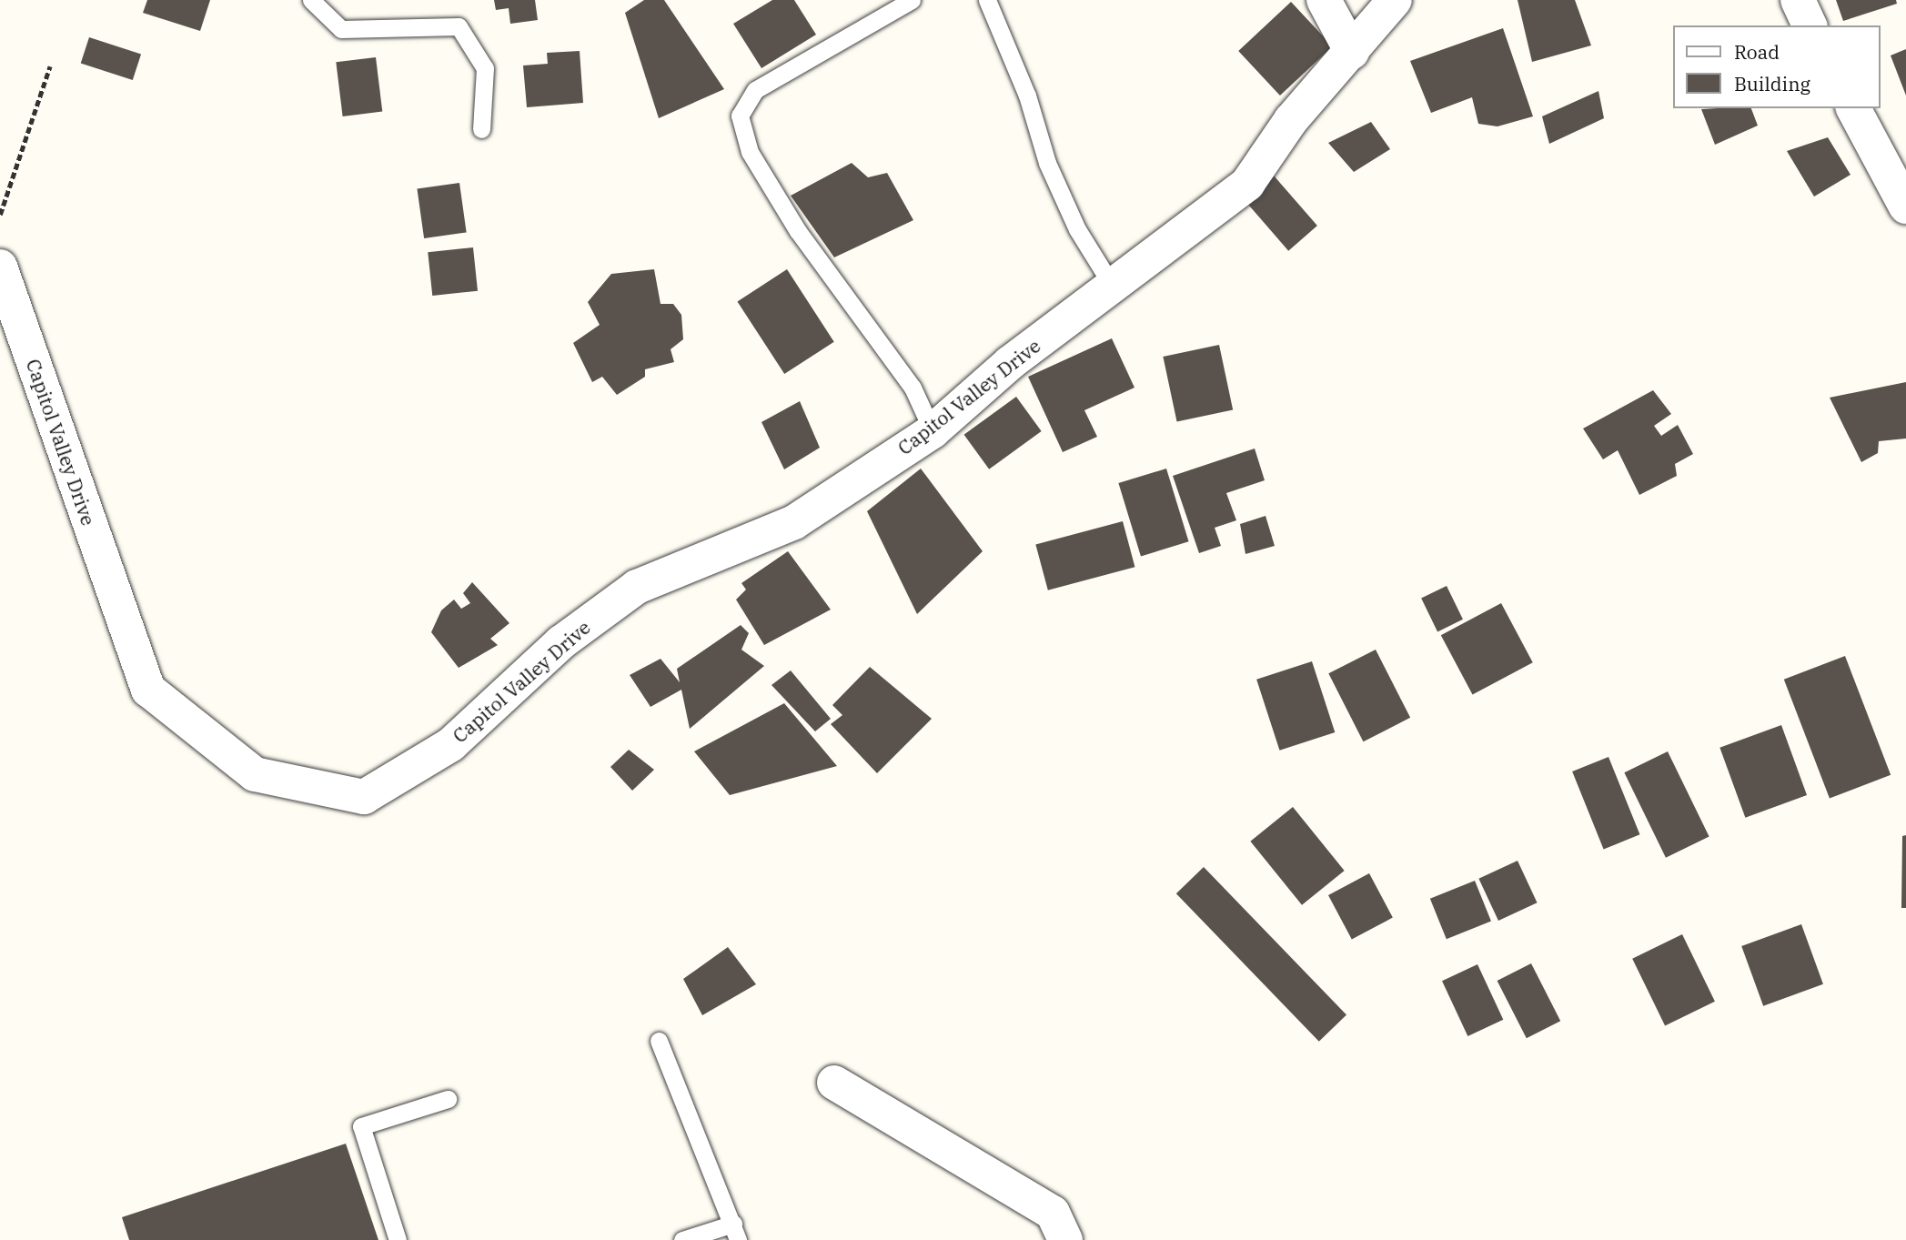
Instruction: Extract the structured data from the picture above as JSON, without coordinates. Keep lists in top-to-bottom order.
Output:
{
  "streets": {
    "street": ["Capitol Valley Drive"]
  },
  "legend": ["Road", "Building"]
}
